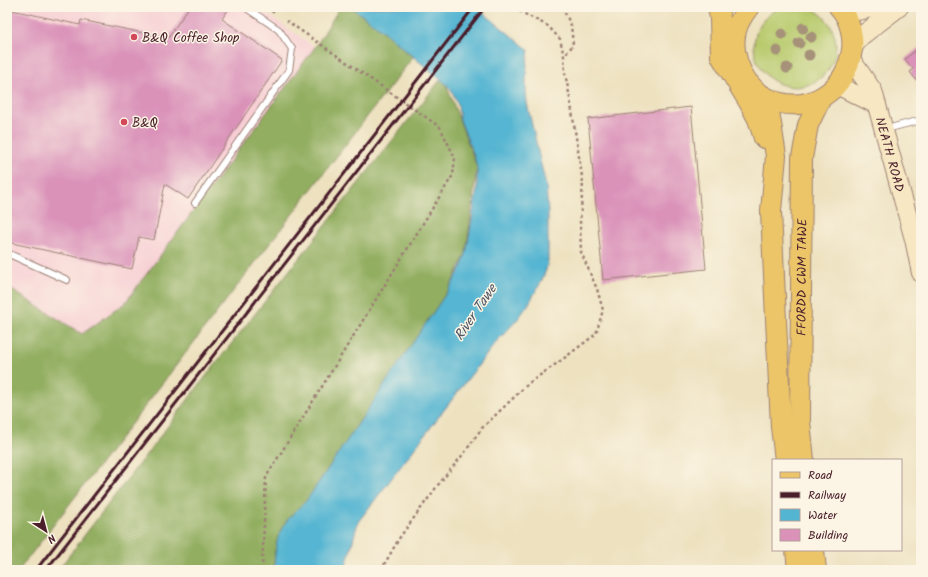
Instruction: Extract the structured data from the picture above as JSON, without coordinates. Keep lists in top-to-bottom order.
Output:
{
  "streets": {
    "main road": ["NEATH ROAD", "FFORDD CWM TAWE"]
  },
  "water": ["River Tawe"],
  "places": ["B&Q Coffee Shop", "B&Q"],
  "legend": [
    "Road",
    "Railway",
    "Water",
    "Building"
  ],
  "north": "bottom right"
}
